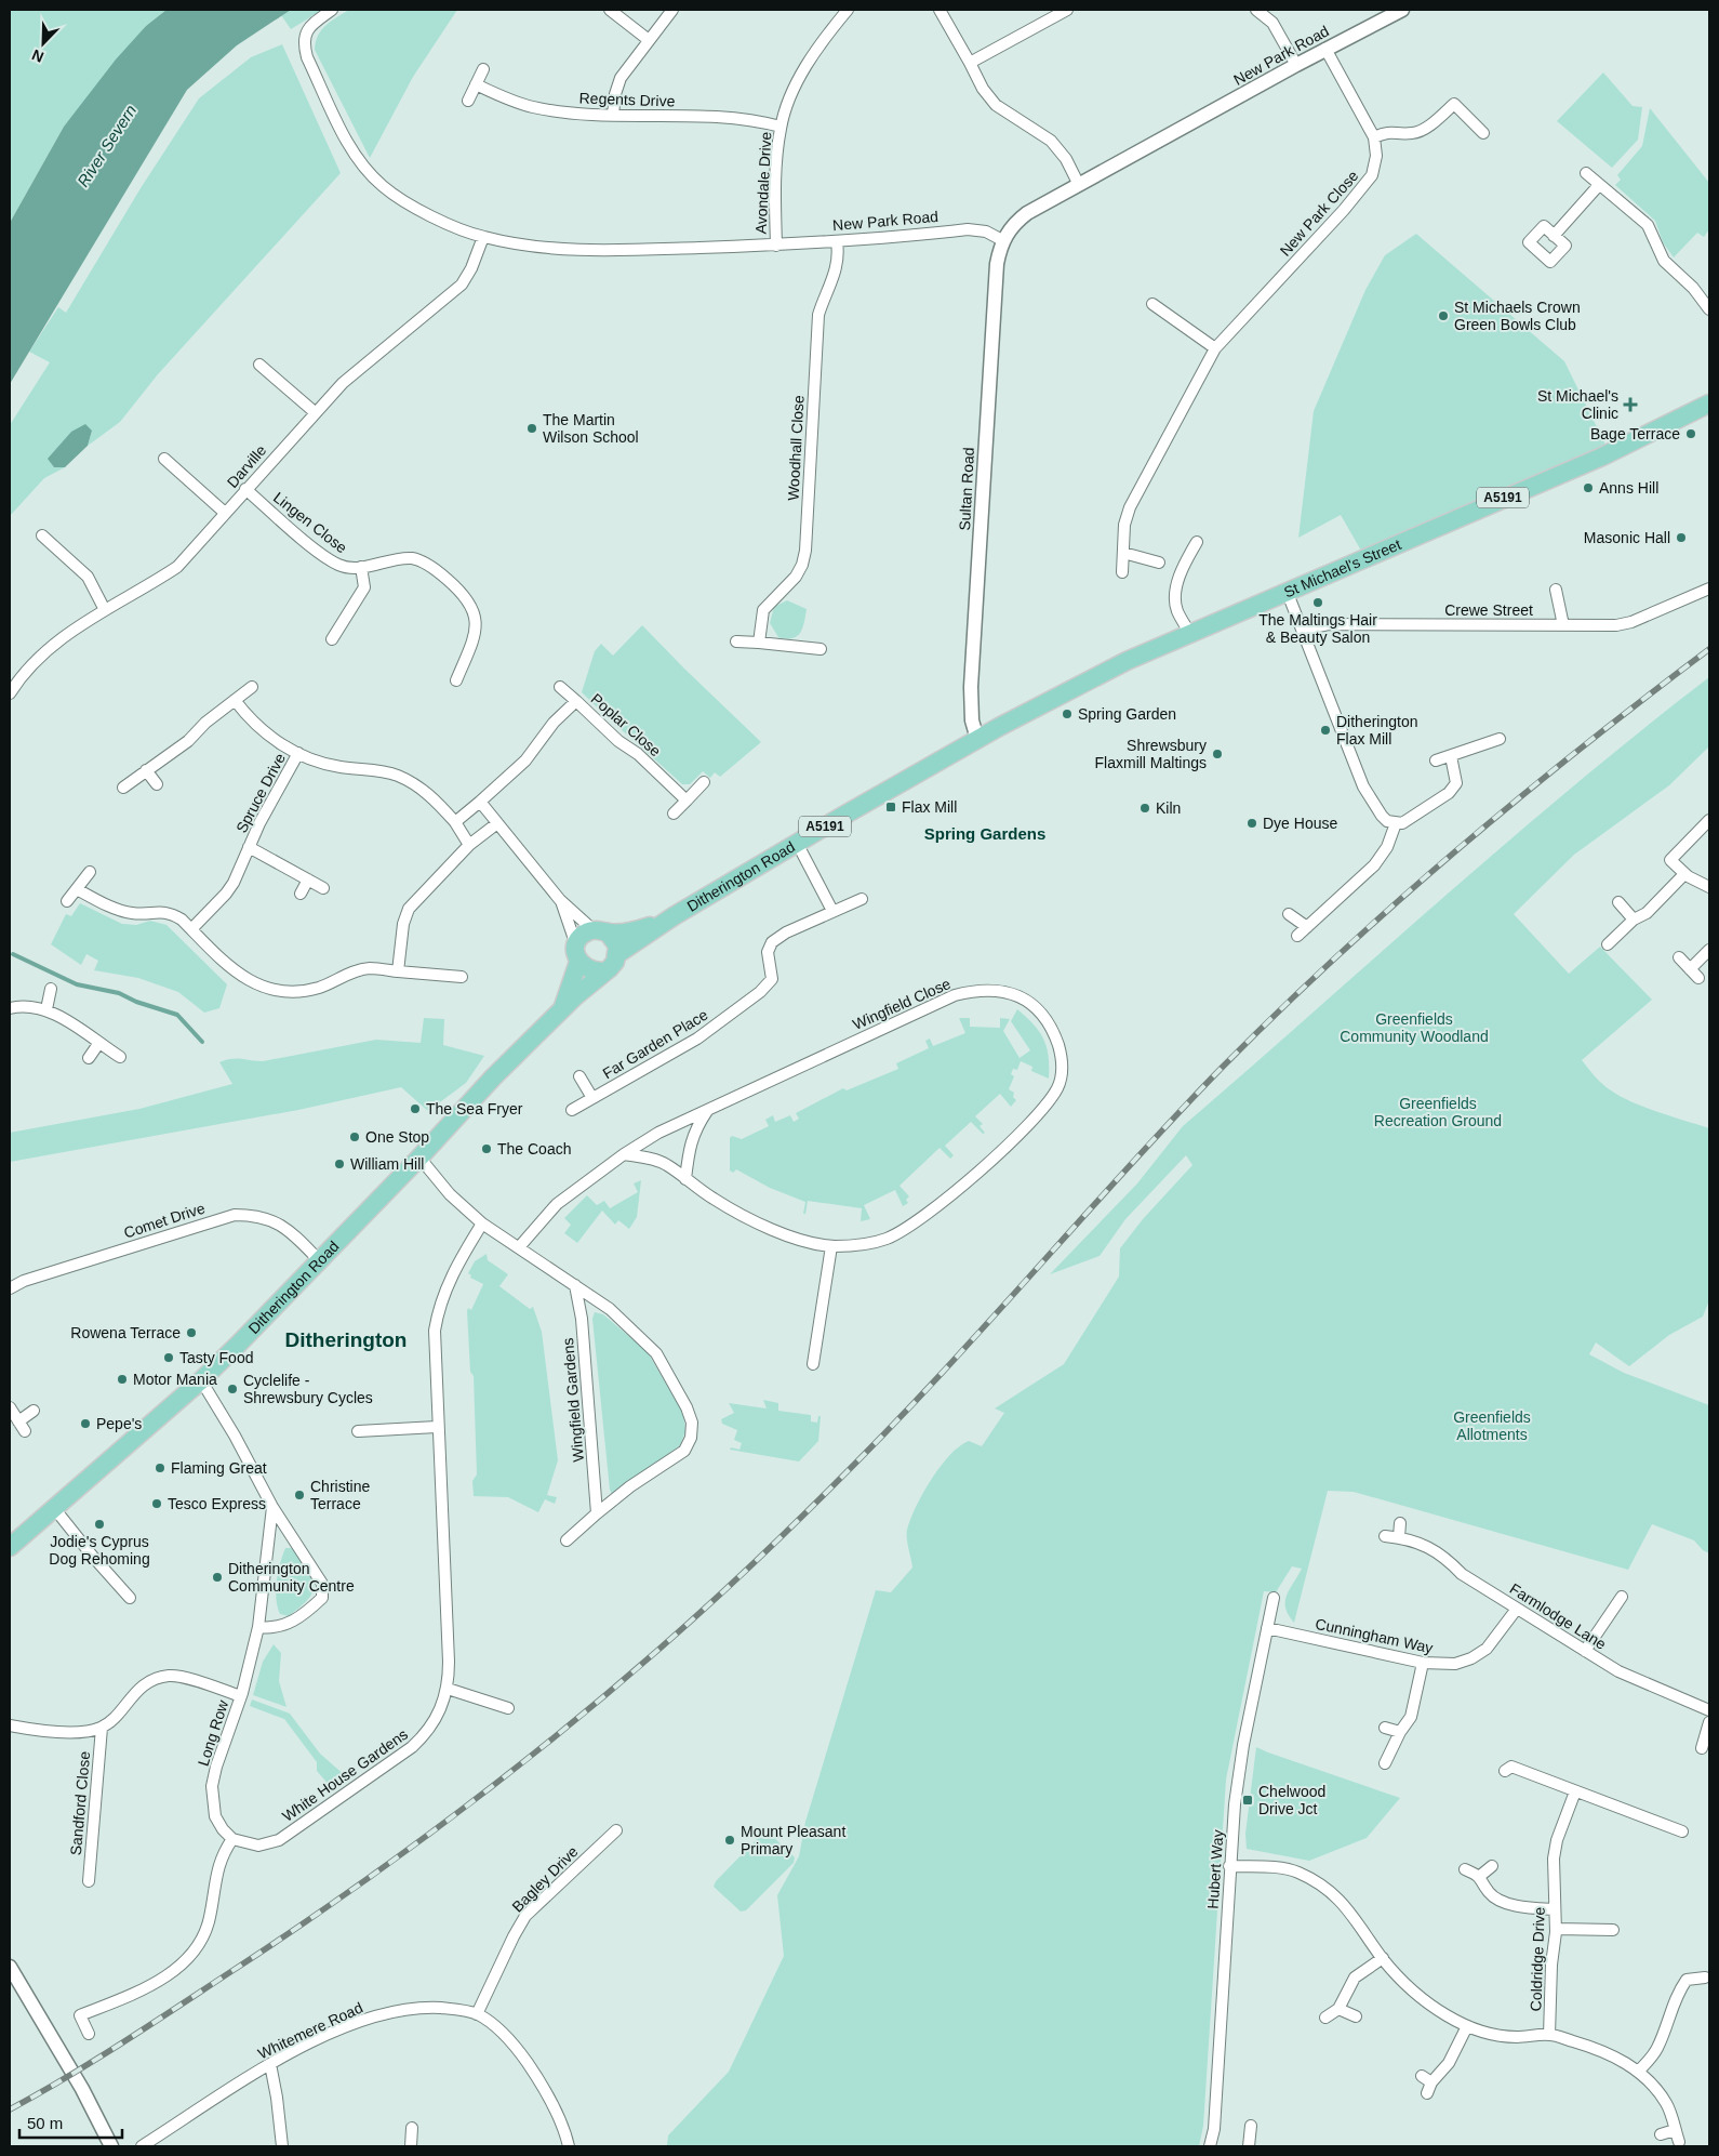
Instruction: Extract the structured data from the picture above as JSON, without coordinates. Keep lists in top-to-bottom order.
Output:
{
  "streets": {
    "main road": ["A5191", "St Michael's Street", "Ditherington Road"],
    "street": [
      "New Park Road",
      "Regents Drive",
      "Avondale Drive",
      "New Park Close",
      "Woodhall Close",
      "Darville",
      "Sultan Road",
      "Lingen Close",
      "Crewe Street",
      "Poplar Close",
      "Spruce Drive",
      "Wingfield Close",
      "Far Garden Place",
      "Comet Drive",
      "Wingfield Gardens",
      "Farmlodge Lane",
      "Cunningham Way",
      "Long Row",
      "White House Gardens",
      "Sandford Close",
      "Hubert Way",
      "Bagley Drive",
      "Coldridge Drive",
      "Whitemere Road"
    ]
  },
  "crossings": [
    ["New Park Road", "Avondale Drive"],
    ["New Park Road", "New Park Close"],
    ["New Park Road", "Woodhall Close"],
    ["New Park Road", "Darville"],
    ["New Park Road", "Sultan Road"],
    ["Regents Drive", "Avondale Drive"],
    ["Darville", "Lingen Close"],
    ["Sultan Road", "St Michael's Street"],
    ["Sultan Road", "Ditherington Road"],
    ["St Michael's Street", "Ditherington Road"],
    ["Ditherington Road", "Comet Drive"],
    ["Farmlodge Lane", "Cunningham Way"],
    ["Cunningham Way", "Hubert Way"],
    ["Long Row", "White House Gardens"],
    ["Bagley Drive", "Whitemere Road"]
  ],
  "districts": ["Spring Gardens", "Ditherington"],
  "water": ["River Severn"],
  "parks": ["Greenfields Community Woodland", "Greenfields Recreation Ground", "Greenfields Allotments"],
  "places": {
    "other": [
      "St Michaels Crown Green Bowls Club",
      "The Martin Wilson School",
      "Bage Terrace",
      "Anns Hill",
      "Masonic Hall",
      "The Maltings Hair & Beauty Salon",
      "Spring Garden",
      "Ditherington Flax Mill",
      "Shrewsbury Flaxmill Maltings",
      "Kiln",
      "Dye House",
      "The Sea Fryer",
      "One Stop",
      "The Coach",
      "William Hill",
      "Rowena Terrace",
      "Tasty Food",
      "Motor Mania",
      "Cyclelife - Shrewsbury Cycles",
      "Pepe's",
      "Flaming Great",
      "Christine Terrace",
      "Tesco Express",
      "Jodie's Cyprus Dog Rehoming",
      "Ditherington Community Centre",
      "Mount Pleasant Primary"
    ],
    "health": ["St Michael's Clinic"],
    "transit": ["Flax Mill", "Chelwood Drive Jct"]
  },
  "scale_bar": "50 m",
  "north": "bottom left"
}
